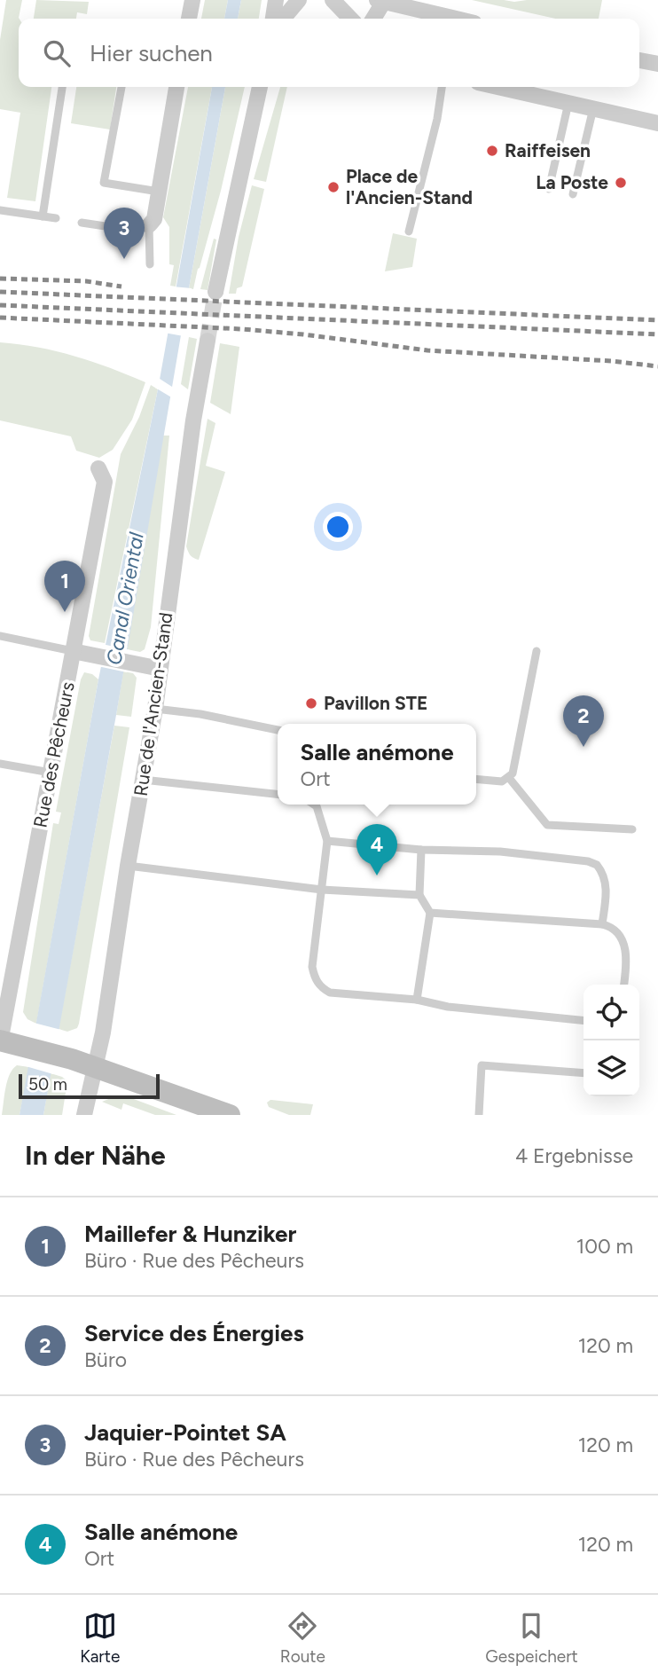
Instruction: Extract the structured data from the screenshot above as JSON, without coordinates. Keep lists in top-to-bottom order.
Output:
{
  "streets": {
    "street": ["Rue de l'Ancien-Stand", "Rue des Pêcheurs"]
  },
  "water": ["Canal Oriental"],
  "places": [
    "Raiffeisen",
    "La Poste",
    "Place de l'Ancien-Stand",
    "Pavillon STE"
  ],
  "scale_bar": "50 m",
  "page": {
    "search": "Hier suchen",
    "pins": [
      "3",
      "1",
      "2",
      "4"
    ],
    "popup": ["Salle anémone", "Ort"],
    "scale": "50 m",
    "heading": ["In der Nähe", "4 Ergebnisse"],
    "list": [
      {
        "mark": "1",
        "name": "Maillefer & Hunziker",
        "note": "Büro · Rue des Pêcheurs",
        "value": "100 m"
      },
      {
        "mark": "2",
        "name": "Service des Énergies",
        "note": "Büro",
        "value": "120 m"
      },
      {
        "mark": "3",
        "name": "Jaquier-Pointet SA",
        "note": "Büro · Rue des Pêcheurs",
        "value": "120 m"
      },
      {
        "mark": "4",
        "name": "Salle anémone",
        "note": "Ort",
        "value": "120 m"
      }
    ],
    "nav": ["Karte", "Route", "Gespeichert"]
  }
}
